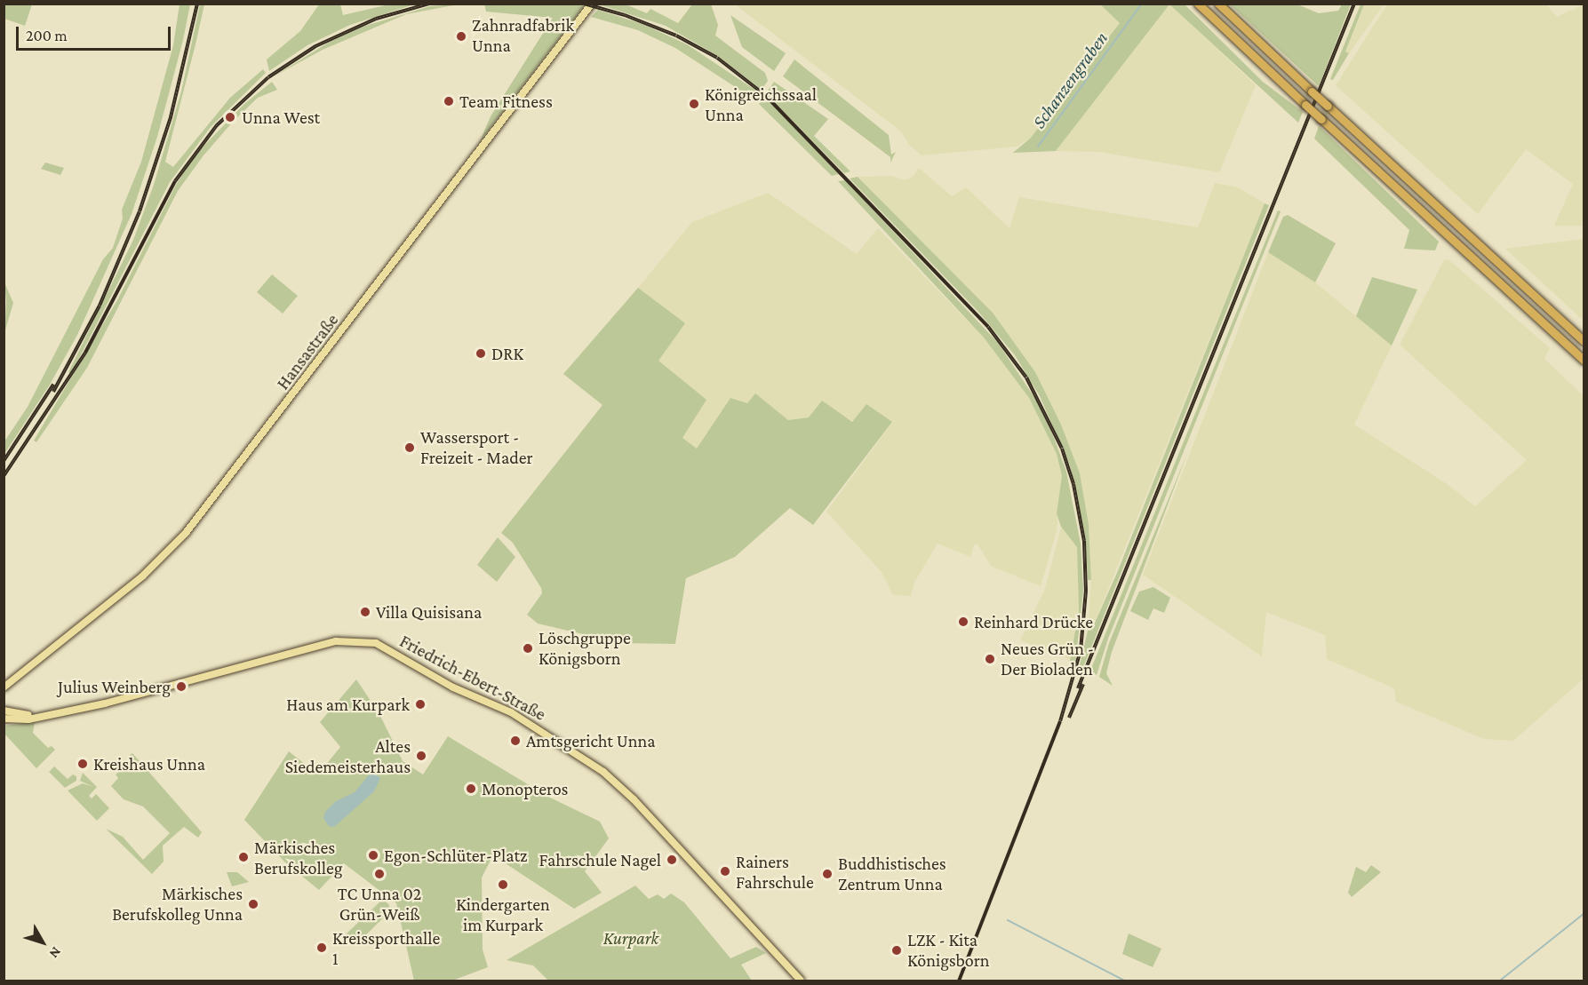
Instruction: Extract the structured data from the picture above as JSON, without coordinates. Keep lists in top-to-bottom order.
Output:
{
  "streets": {
    "main road": ["Hansastraße", "Friedrich-Ebert-Straße"]
  },
  "water": ["Schanzengraben"],
  "parks": ["Kurpark"],
  "places": [
    "Zahnradfabrik Unna",
    "Team Fitness",
    "Königreichssaal Unna",
    "Unna West",
    "DRK",
    "Wassersport - Freizeit - Mader",
    "Villa Quisisana",
    "Reinhard Drücke",
    "Löschgruppe Königsborn",
    "Neues Grün - Der Bioladen",
    "Julius Weinberg",
    "Haus am Kurpark",
    "Amtsgericht Unna",
    "Altes Siedemeisterhaus",
    "Kreishaus Unna",
    "Monopteros",
    "Egon-Schlüter-Platz",
    "Märkisches Berufskolleg",
    "Fahrschule Nagel",
    "Rainers Fahrschule",
    "TC Unna 02 Grün-Weiß",
    "Buddhistisches Zentrum Unna",
    "Kindergarten im Kurpark",
    "Märkisches Berufskolleg Unna",
    "Kreissporthalle 1",
    "LZK - Kita Königsborn"
  ],
  "scale_bar": "200 m",
  "north": "bottom right"
}
